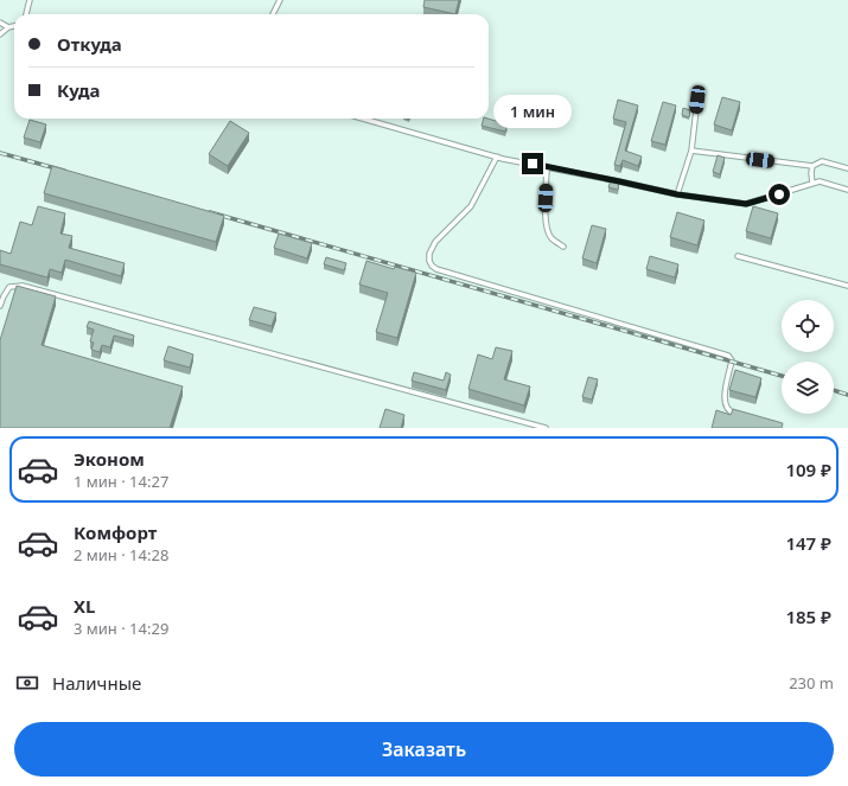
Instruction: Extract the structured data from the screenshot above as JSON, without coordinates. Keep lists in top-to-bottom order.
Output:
{
  "page": {
    "banner": ["Откуда", "Куда"],
    "bubble": "1 мин",
    "list": [
      {
        "name": "Эконом",
        "note": "1 мин · 14:27",
        "value": "109 ₽"
      },
      {
        "name": "Комфорт",
        "note": "2 мин · 14:28",
        "value": "147 ₽"
      },
      {
        "name": "XL",
        "note": "3 мин · 14:29",
        "value": "185 ₽"
      }
    ],
    "pay": ["Наличные", "230 m"],
    "buttons": "Заказать"
  }
}
